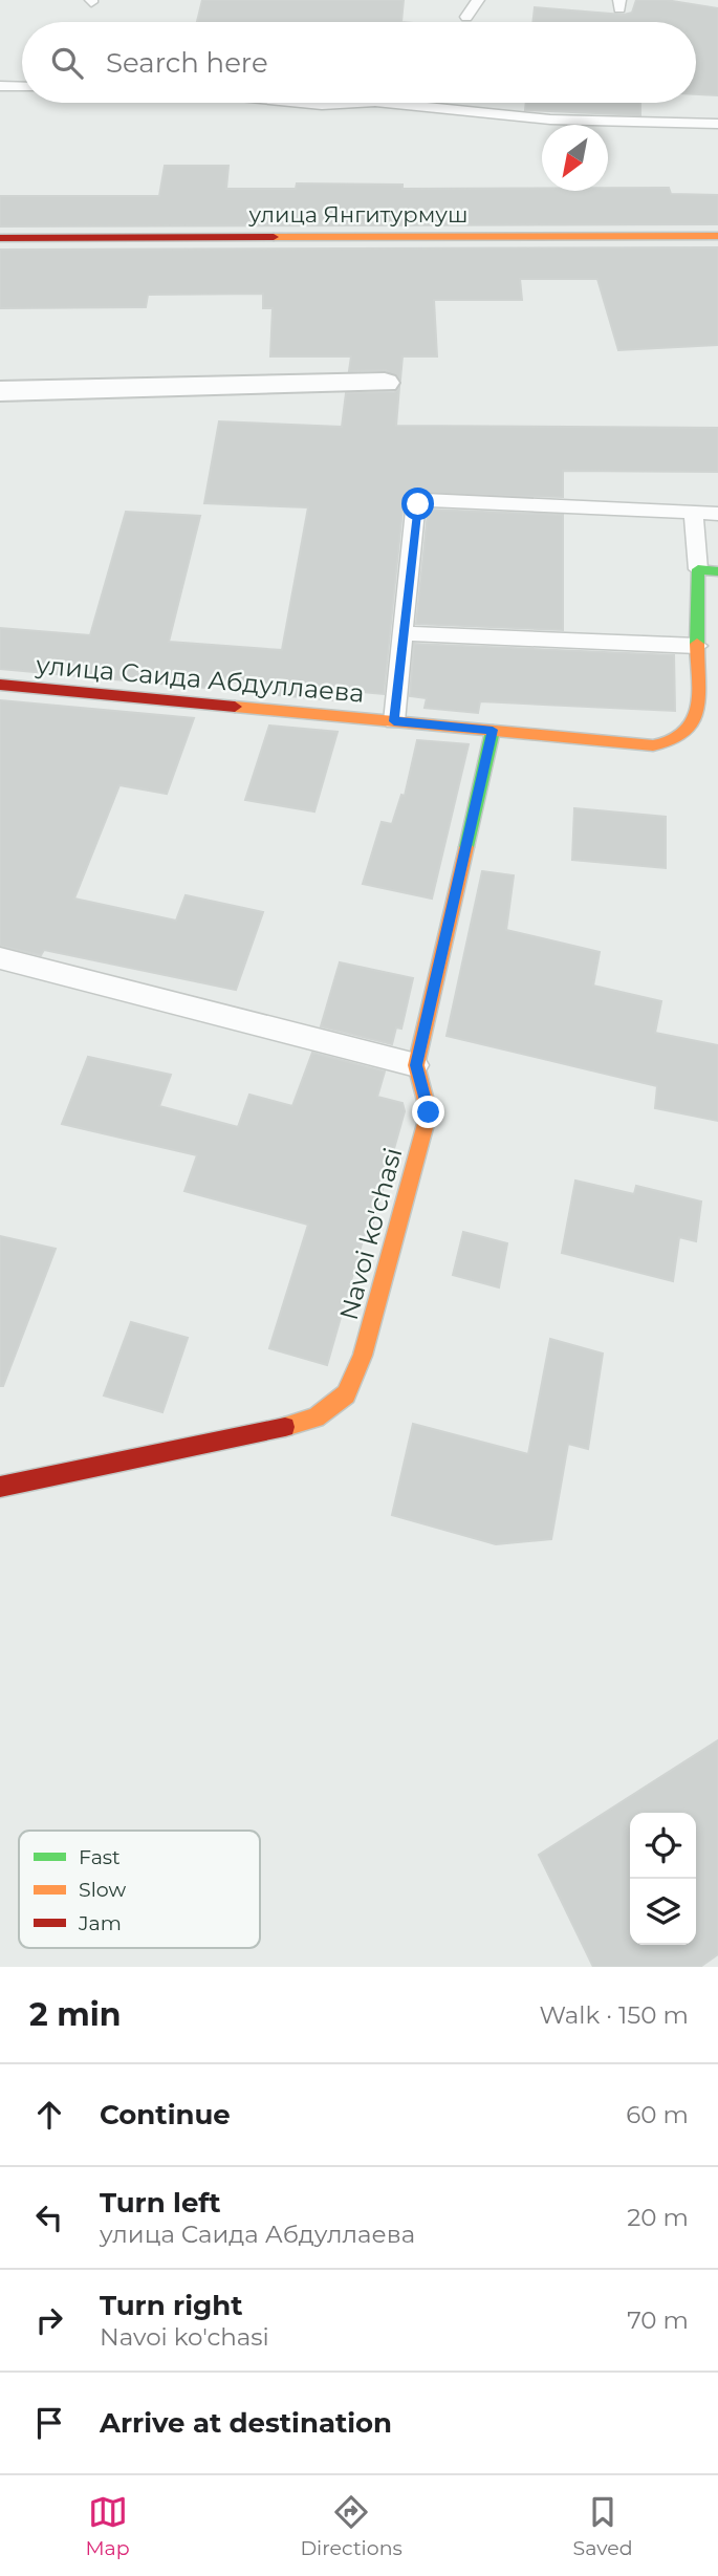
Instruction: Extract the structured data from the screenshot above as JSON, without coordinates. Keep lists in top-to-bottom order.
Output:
{
  "streets": {
    "street": ["улица Янгитурмуш", "улица Саида Абдуллаева", "Navoi ko'chasi"]
  },
  "crossings": [
    ["улица Саида Абдуллаева", "Navoi ko'chasi"]
  ],
  "legend": ["Fast", "Slow", "Jam"],
  "north": "bottom left",
  "page": {
    "search": "Search here",
    "heading": ["2 min", "Walk · 150 m"],
    "list": [
      ["Continue", "60 m"],
      ["Turn left", "улица Саида Абдуллаева", "20 m"],
      ["Turn right", "Navoi ko'chasi", "70 m"],
      "Arrive at destination"
    ],
    "nav": ["Map", "Directions", "Saved"]
  }
}
